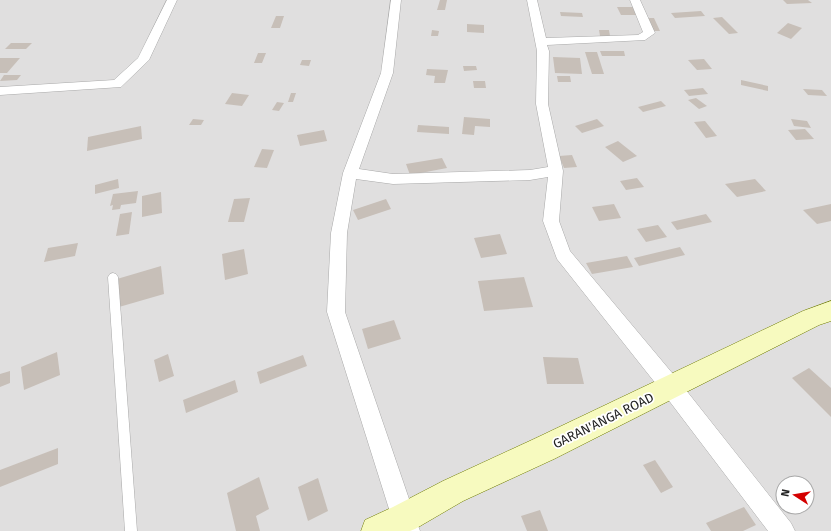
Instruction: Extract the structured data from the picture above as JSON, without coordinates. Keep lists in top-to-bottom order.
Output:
{
  "streets": {
    "street": ["GARAN'ANGA ROAD"]
  },
  "north": "left"
}
